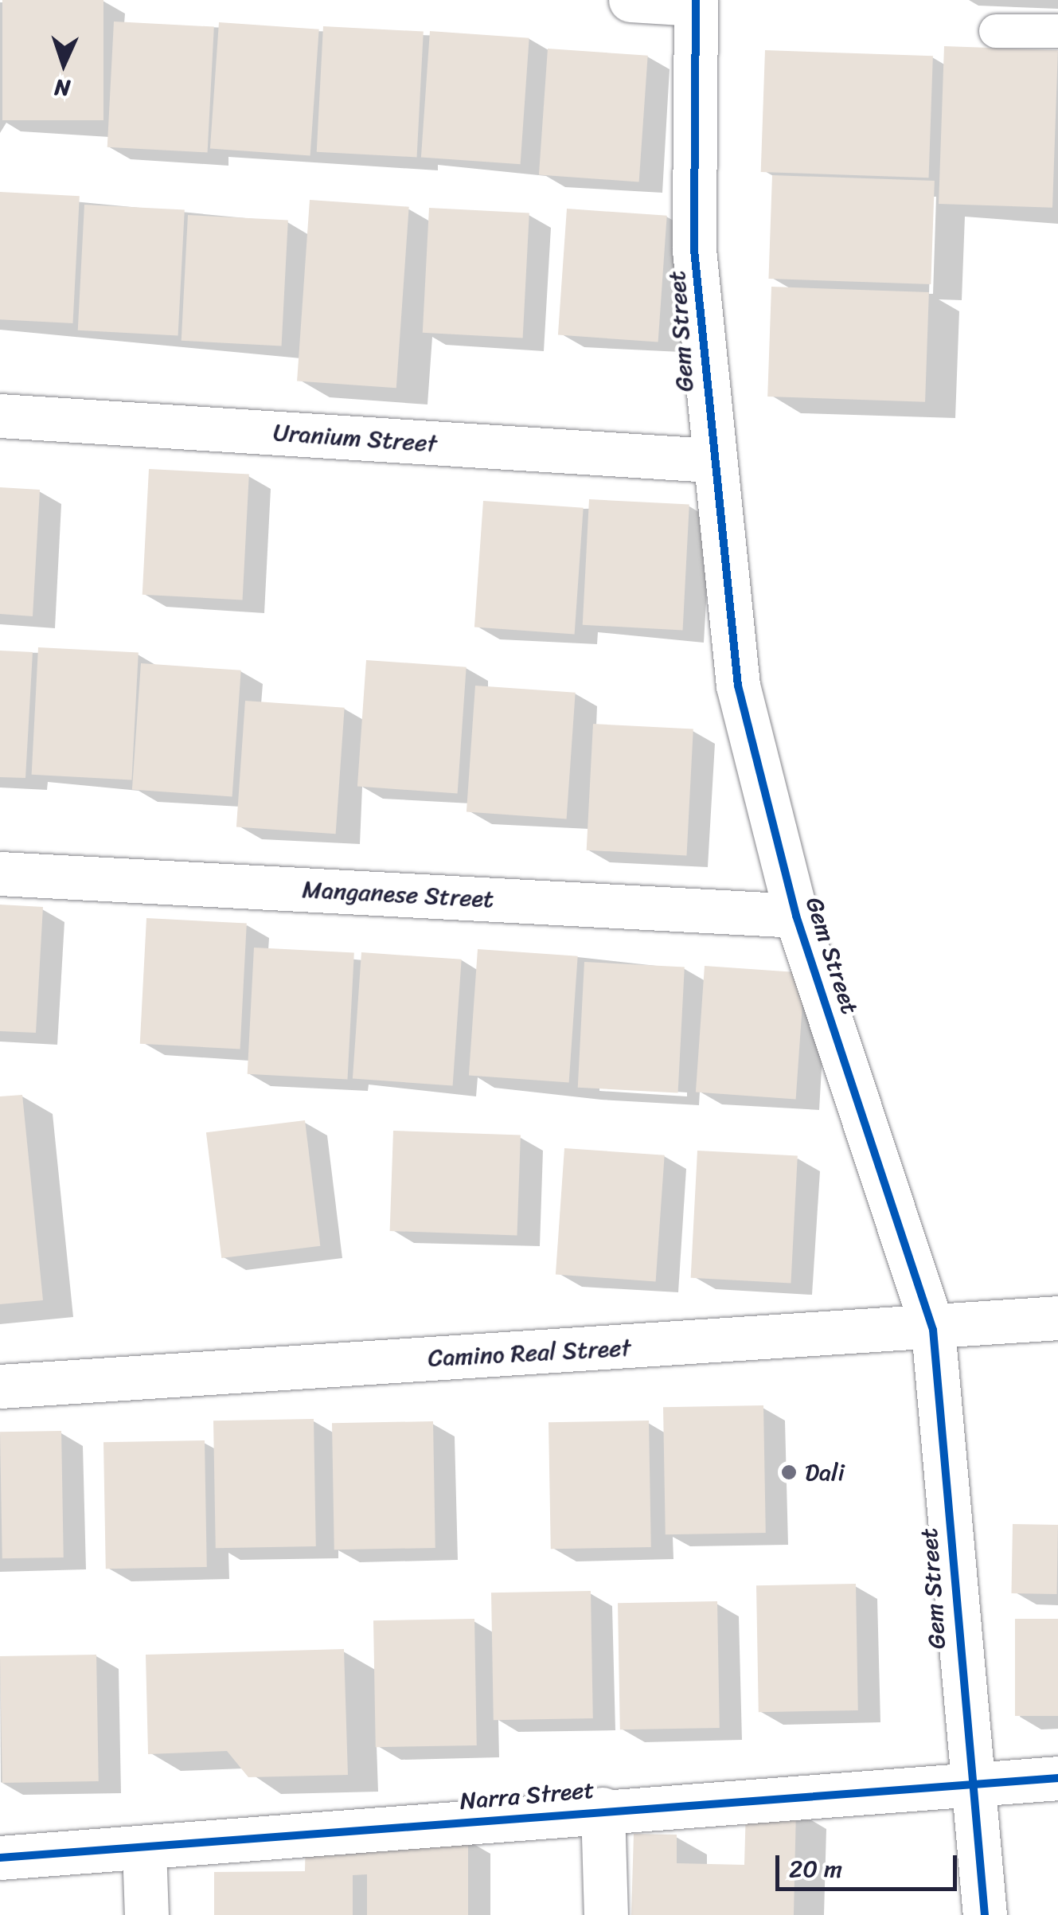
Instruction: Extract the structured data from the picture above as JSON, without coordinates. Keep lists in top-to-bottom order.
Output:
{
  "streets": {
    "street": [
      "Gem Street",
      "Uranium Street",
      "Manganese Street",
      "Camino Real Street",
      "Narra Street"
    ]
  },
  "crossings": [
    ["Gem Street", "Uranium Street"],
    ["Gem Street", "Manganese Street"],
    ["Gem Street", "Camino Real Street"],
    ["Gem Street", "Narra Street"]
  ],
  "places": ["Dali"],
  "scale_bar": "20 m",
  "north": "bottom"
}
